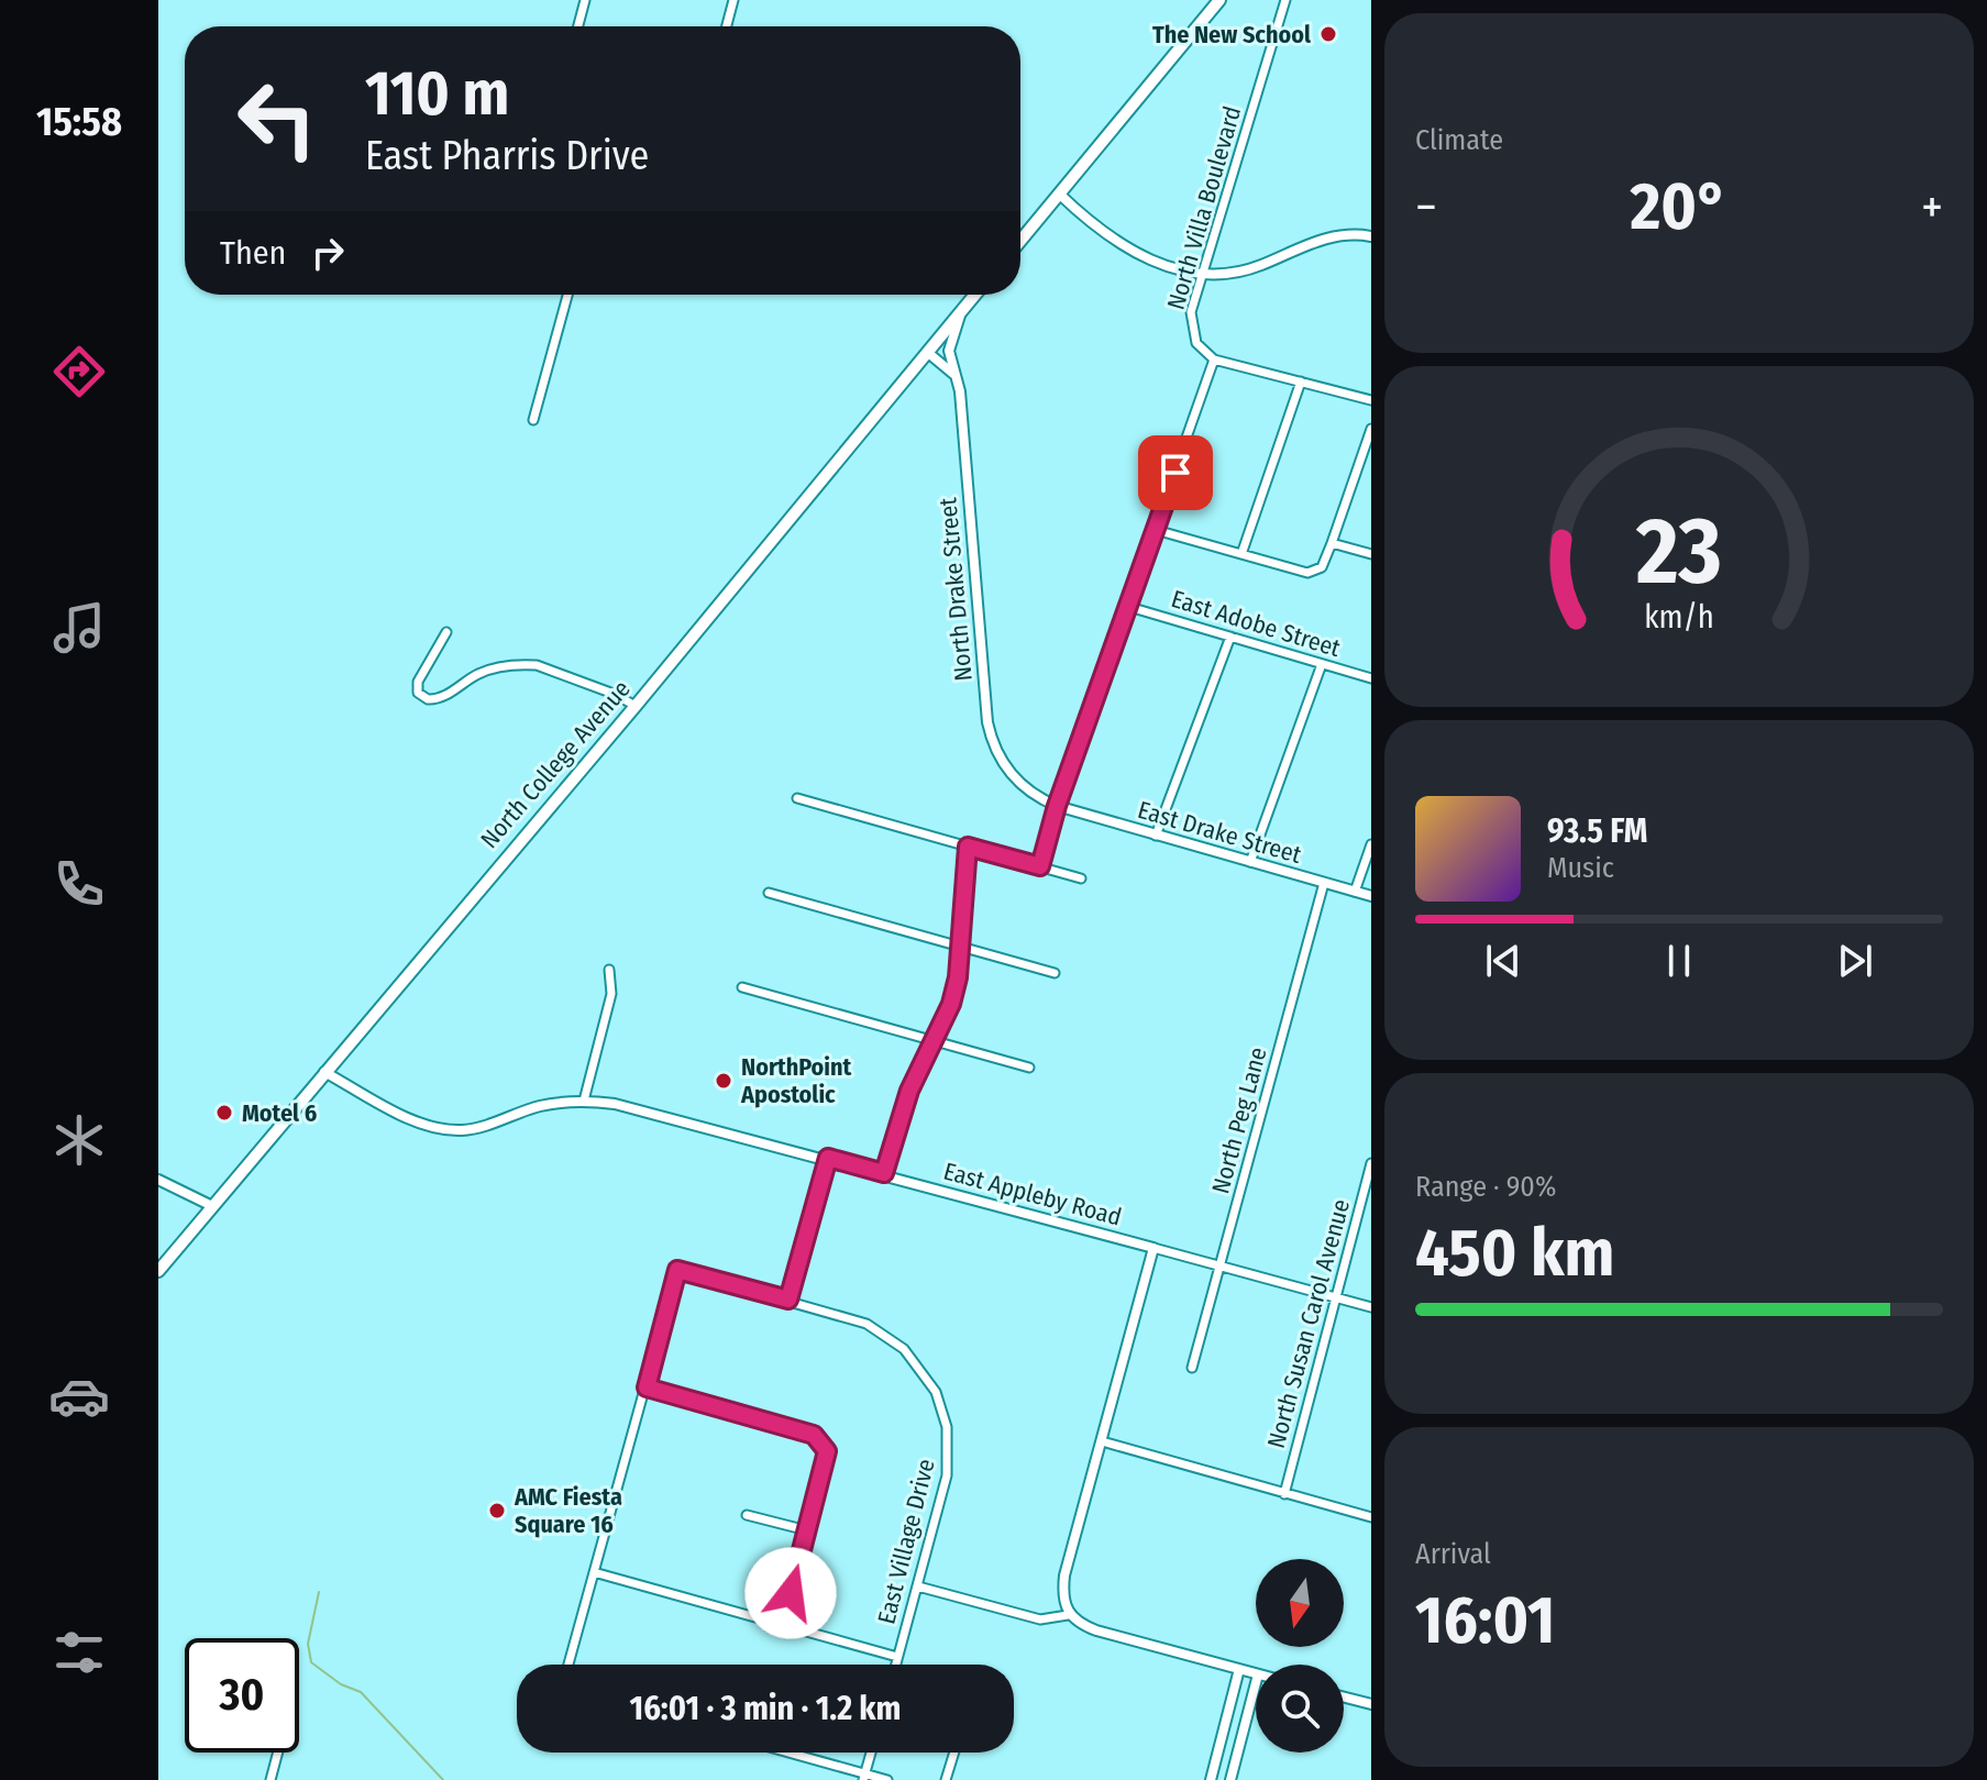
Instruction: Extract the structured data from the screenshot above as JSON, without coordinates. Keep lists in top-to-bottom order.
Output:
{
  "streets": {
    "main road": ["North College Avenue"],
    "street": [
      "North Villa Boulevard",
      "North Drake Street",
      "East Adobe Street",
      "East Drake Street",
      "North Peg Lane",
      "East Appleby Road",
      "North Susan Carol Avenue",
      "East Village Drive"
    ]
  },
  "crossings": [
    ["North Drake Street", "North College Avenue"],
    ["North Drake Street", "East Drake Street"],
    ["North College Avenue", "East Appleby Road"],
    ["East Drake Street", "North Peg Lane"]
  ],
  "places": [
    "The New School",
    "NorthPoint Apostolic",
    "Motel 6",
    "AMC Fiesta Square 16"
  ],
  "north": "bottom",
  "page": {
    "tabs": "15:58",
    "tile": [
      "Climate",
      ["Range · 90%", "450 km"],
      ["Arrival", "16:01"]
    ],
    "turn": ["110 m", "East Pharris Drive"],
    "heat": ["−", "20°", "+"],
    "then": "Then",
    "song": ["93.5 FM", "Music"],
    "limit": "30",
    "trip": "16:01 · 3 min · 1.2 km",
    "gauge": ["23", "km/h"]
  }
}
